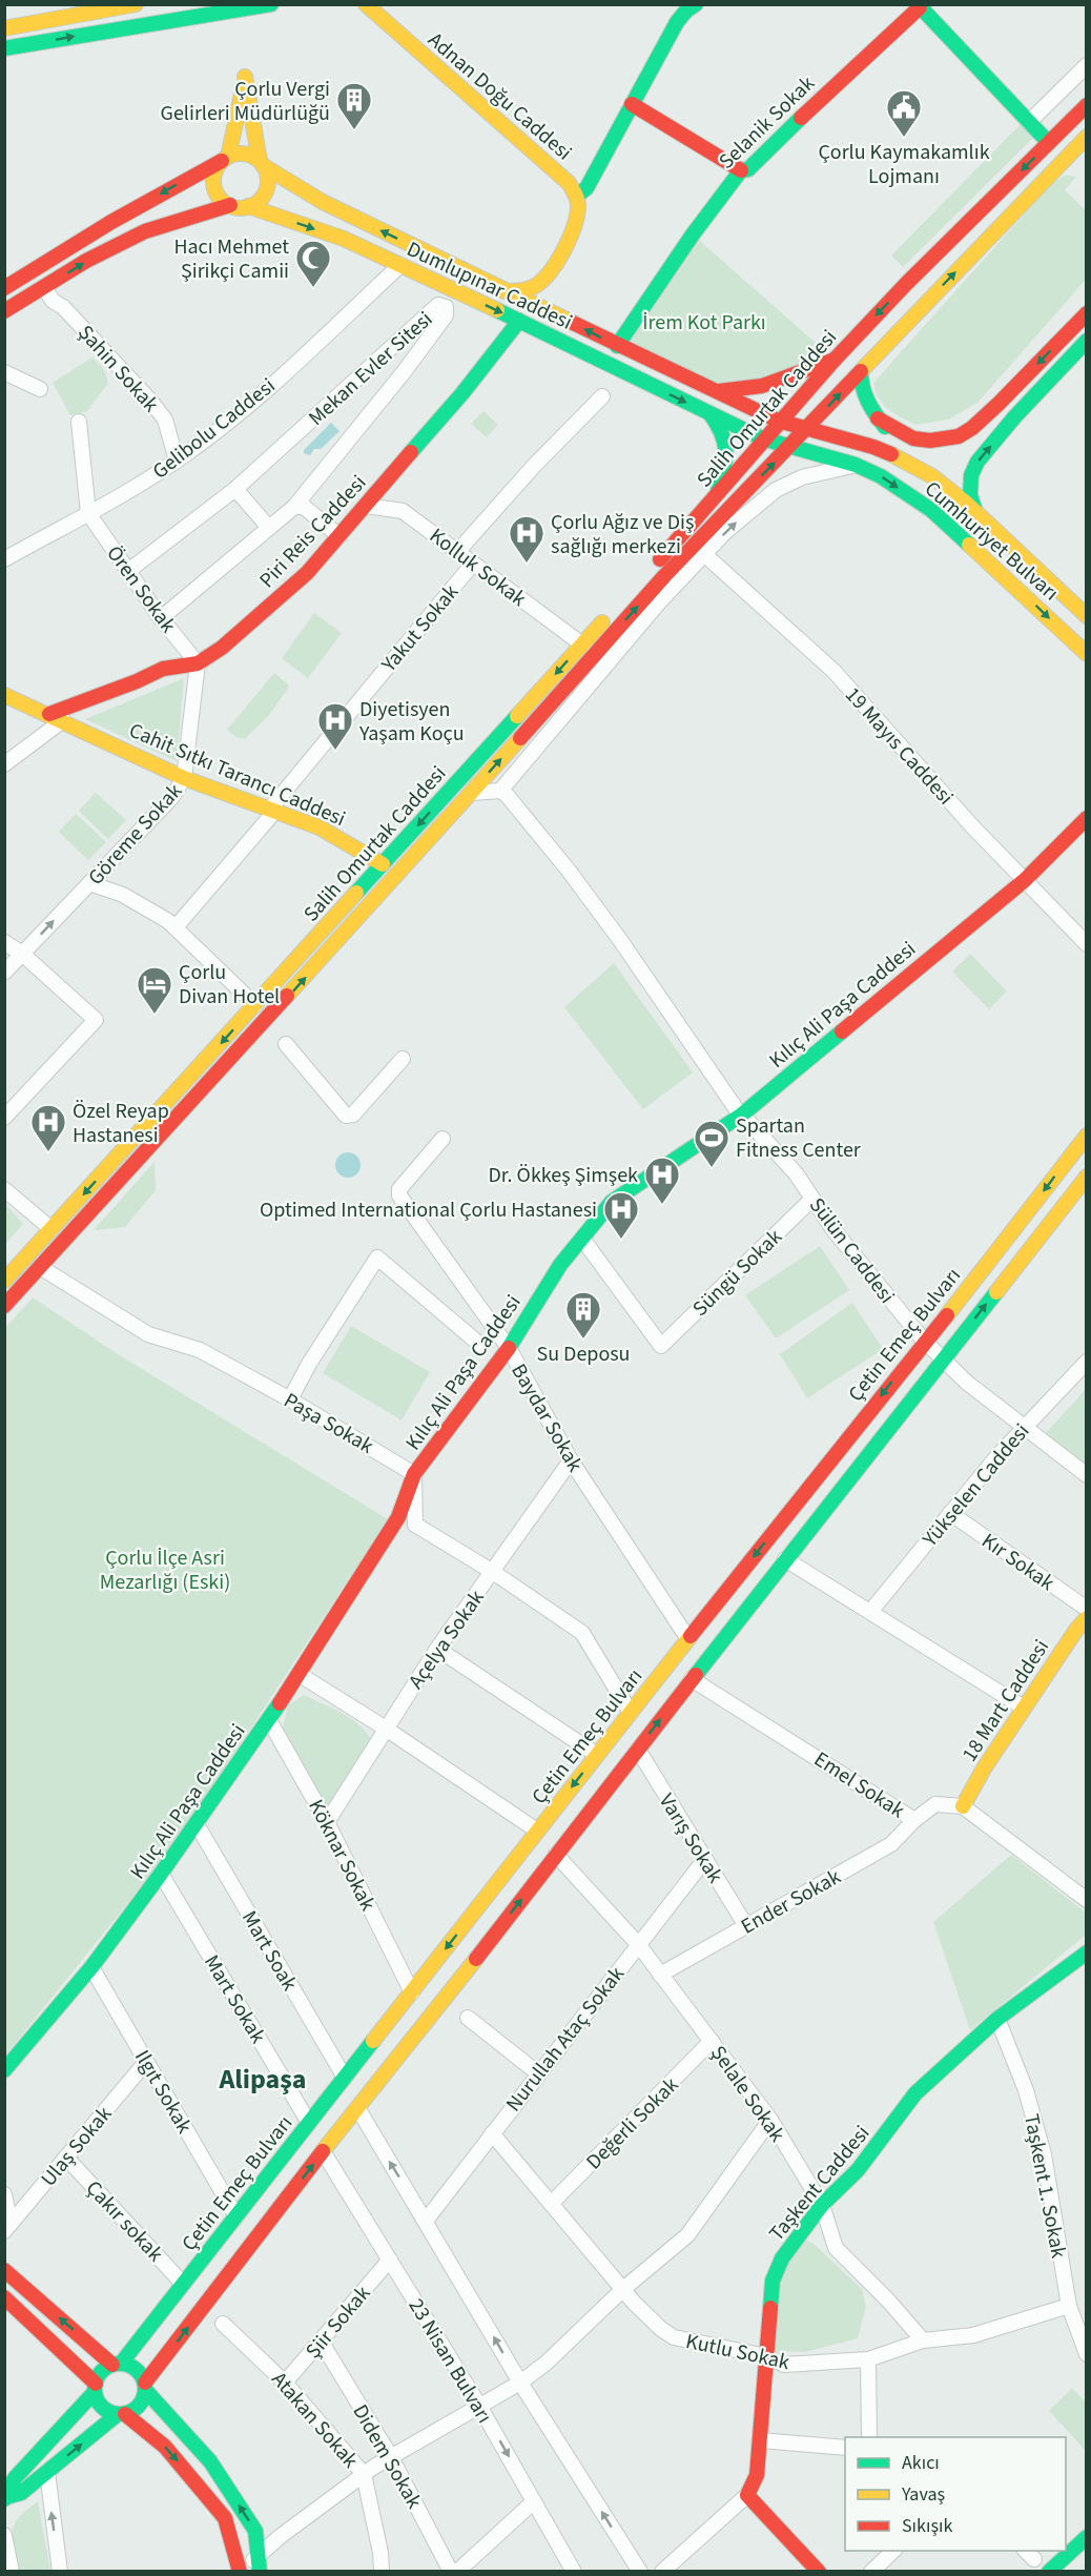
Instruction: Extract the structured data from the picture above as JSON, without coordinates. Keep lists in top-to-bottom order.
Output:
{
  "streets": {
    "main road": [
      "Adnan Doğu Caddesi",
      "Selanik Sokak",
      "Dumlupınar Caddesi",
      "Salih Omurtak Caddesi",
      "Piri Reis Caddesi",
      "Cumhuriyet Bulvarı",
      "Cahit Sıtkı Tarancı Caddesi",
      "Kılıç Ali Paşa Caddesi",
      "Çetin Emeç Bulvarı",
      "18 Mart Caddesi",
      "Taşkent Caddesi"
    ],
    "street": [
      "Şahin Sokak",
      "Mekan Evler Sitesi",
      "Gelibolu Caddesi",
      "Kolluk Sokak",
      "Ören Sokak",
      "Yakut Sokak",
      "19 Mayıs Caddesi",
      "Göreme Sokak",
      "Sülün Caddesi",
      "Süngü Sokak",
      "Baydar Sokak",
      "Paşa Sokak",
      "Yükselen Caddesi",
      "Kır Sokak",
      "Açelya Sokak",
      "Emel Sokak",
      "Varış Sokak",
      "Köknar Sokak",
      "Ender Sokak",
      "Mart Soak",
      "Mart Sokak",
      "Nurullah Ataç Sokak",
      "Ilgıt Sokak",
      "Şelale Sokak",
      "Değerli Sokak",
      "Ulaş Sokak",
      "Taşkent 1. Sokak",
      "Çakır sokak",
      "Şiir Sokak",
      "Kutlu Sokak",
      "23 Nisan Bulvarı",
      "Atakan Sokak",
      "Didem Sokak"
    ]
  },
  "crossings": [
    ["Selanik Sokak", "Dumlupınar Caddesi"],
    ["Dumlupınar Caddesi", "Salih Omurtak Caddesi"],
    ["Dumlupınar Caddesi", "Gelibolu Caddesi"],
    ["Dumlupınar Caddesi", "Piri Reis Caddesi"],
    ["Dumlupınar Caddesi", "Cumhuriyet Bulvarı"],
    ["Şahin Sokak", "Gelibolu Caddesi"],
    ["Mekan Evler Sitesi", "Ören Sokak"],
    ["Salih Omurtak Caddesi", "Cumhuriyet Bulvarı"],
    ["Salih Omurtak Caddesi", "Kolluk Sokak"],
    ["Salih Omurtak Caddesi", "Cahit Sıtkı Tarancı Caddesi"],
    ["Salih Omurtak Caddesi", "Paşa Sokak"],
    ["Gelibolu Caddesi", "Ören Sokak"],
    ["Piri Reis Caddesi", "Kolluk Sokak"],
    ["Piri Reis Caddesi", "Ören Sokak"],
    ["Piri Reis Caddesi", "Cahit Sıtkı Tarancı Caddesi"],
    ["Piri Reis Caddesi", "Göreme Sokak"],
    ["Kolluk Sokak", "Yakut Sokak"],
    ["Ören Sokak", "Göreme Sokak"],
    ["Yakut Sokak", "Cahit Sıtkı Tarancı Caddesi"],
    ["19 Mayıs Caddesi", "Kılıç Ali Paşa Caddesi"],
    ["Cahit Sıtkı Tarancı Caddesi", "Göreme Sokak"],
    ["Kılıç Ali Paşa Caddesi", "Sülün Caddesi"],
    ["Kılıç Ali Paşa Caddesi", "Süngü Sokak"],
    ["Kılıç Ali Paşa Caddesi", "Baydar Sokak"],
    ["Kılıç Ali Paşa Caddesi", "Paşa Sokak"],
    ["Kılıç Ali Paşa Caddesi", "Köknar Sokak"],
    ["Kılıç Ali Paşa Caddesi", "Mart Soak"],
    ["Kılıç Ali Paşa Caddesi", "Mart Sokak"],
    ["Kılıç Ali Paşa Caddesi", "Ilgıt Sokak"],
    ["Sülün Caddesi", "Süngü Sokak"],
    ["Sülün Caddesi", "Çetin Emeç Bulvarı"],
    ["Sülün Caddesi", "Yükselen Caddesi"],
    ["Çetin Emeç Bulvarı", "Baydar Sokak"],
    ["Çetin Emeç Bulvarı", "Köknar Sokak"],
    ["Çetin Emeç Bulvarı", "Mart Soak"],
    ["Çetin Emeç Bulvarı", "Mart Sokak"],
    ["Çetin Emeç Bulvarı", "Ilgıt Sokak"],
    ["Çetin Emeç Bulvarı", "Çakır sokak"],
    ["Baydar Sokak", "Açelya Sokak"],
    ["Yükselen Caddesi", "Kır Sokak"],
    ["Açelya Sokak", "Köknar Sokak"],
    ["18 Mart Caddesi", "Emel Sokak"],
    ["Emel Sokak", "Ender Sokak"],
    ["Varış Sokak", "Ender Sokak"],
    ["Varış Sokak", "Nurullah Ataç Sokak"],
    ["Ender Sokak", "Şelale Sokak"],
    ["Nurullah Ataç Sokak", "Şelale Sokak"],
    ["Nurullah Ataç Sokak", "Kutlu Sokak"],
    ["Ilgıt Sokak", "Ulaş Sokak"],
    ["Şelale Sokak", "Değerli Sokak"],
    ["Şelale Sokak", "Taşkent Caddesi"],
    ["Şelale Sokak", "Kutlu Sokak"],
    ["Değerli Sokak", "Kutlu Sokak"],
    ["Ulaş Sokak", "Çakır sokak"],
    ["Taşkent Caddesi", "Taşkent 1. Sokak"],
    ["Taşkent Caddesi", "Kutlu Sokak"],
    ["Taşkent 1. Sokak", "Kutlu Sokak"],
    ["Şiir Sokak", "23 Nisan Bulvarı"],
    ["Şiir Sokak", "Atakan Sokak"],
    ["Şiir Sokak", "Didem Sokak"]
  ],
  "districts": ["Alipaşa"],
  "parks": ["İrem Kot Parkı", "Çorlu İlçe Asri Mezarlığı (Eski)"],
  "places": {
    "building": ["Çorlu Vergi Gelirleri Müdürlüğü", "Su Deposu"],
    "public building": ["Çorlu Kaymakamlık Lojmanı"],
    "mosque": ["Hacı Mehmet Şirikçi Camii"],
    "hospital": [
      "Çorlu Ağız ve Diş sağlığı merkezi",
      "Diyetisyen Yaşam Koçu",
      "Özel Reyap Hastanesi",
      "Dr. Ökkeş Şimşek",
      "Optimed International Çorlu Hastanesi"
    ],
    "hotel": ["Çorlu Divan Hotel"],
    "sports": ["Spartan Fitness Center"]
  },
  "legend": ["Akıcı", "Yavaş", "Sıkışık"]
}
